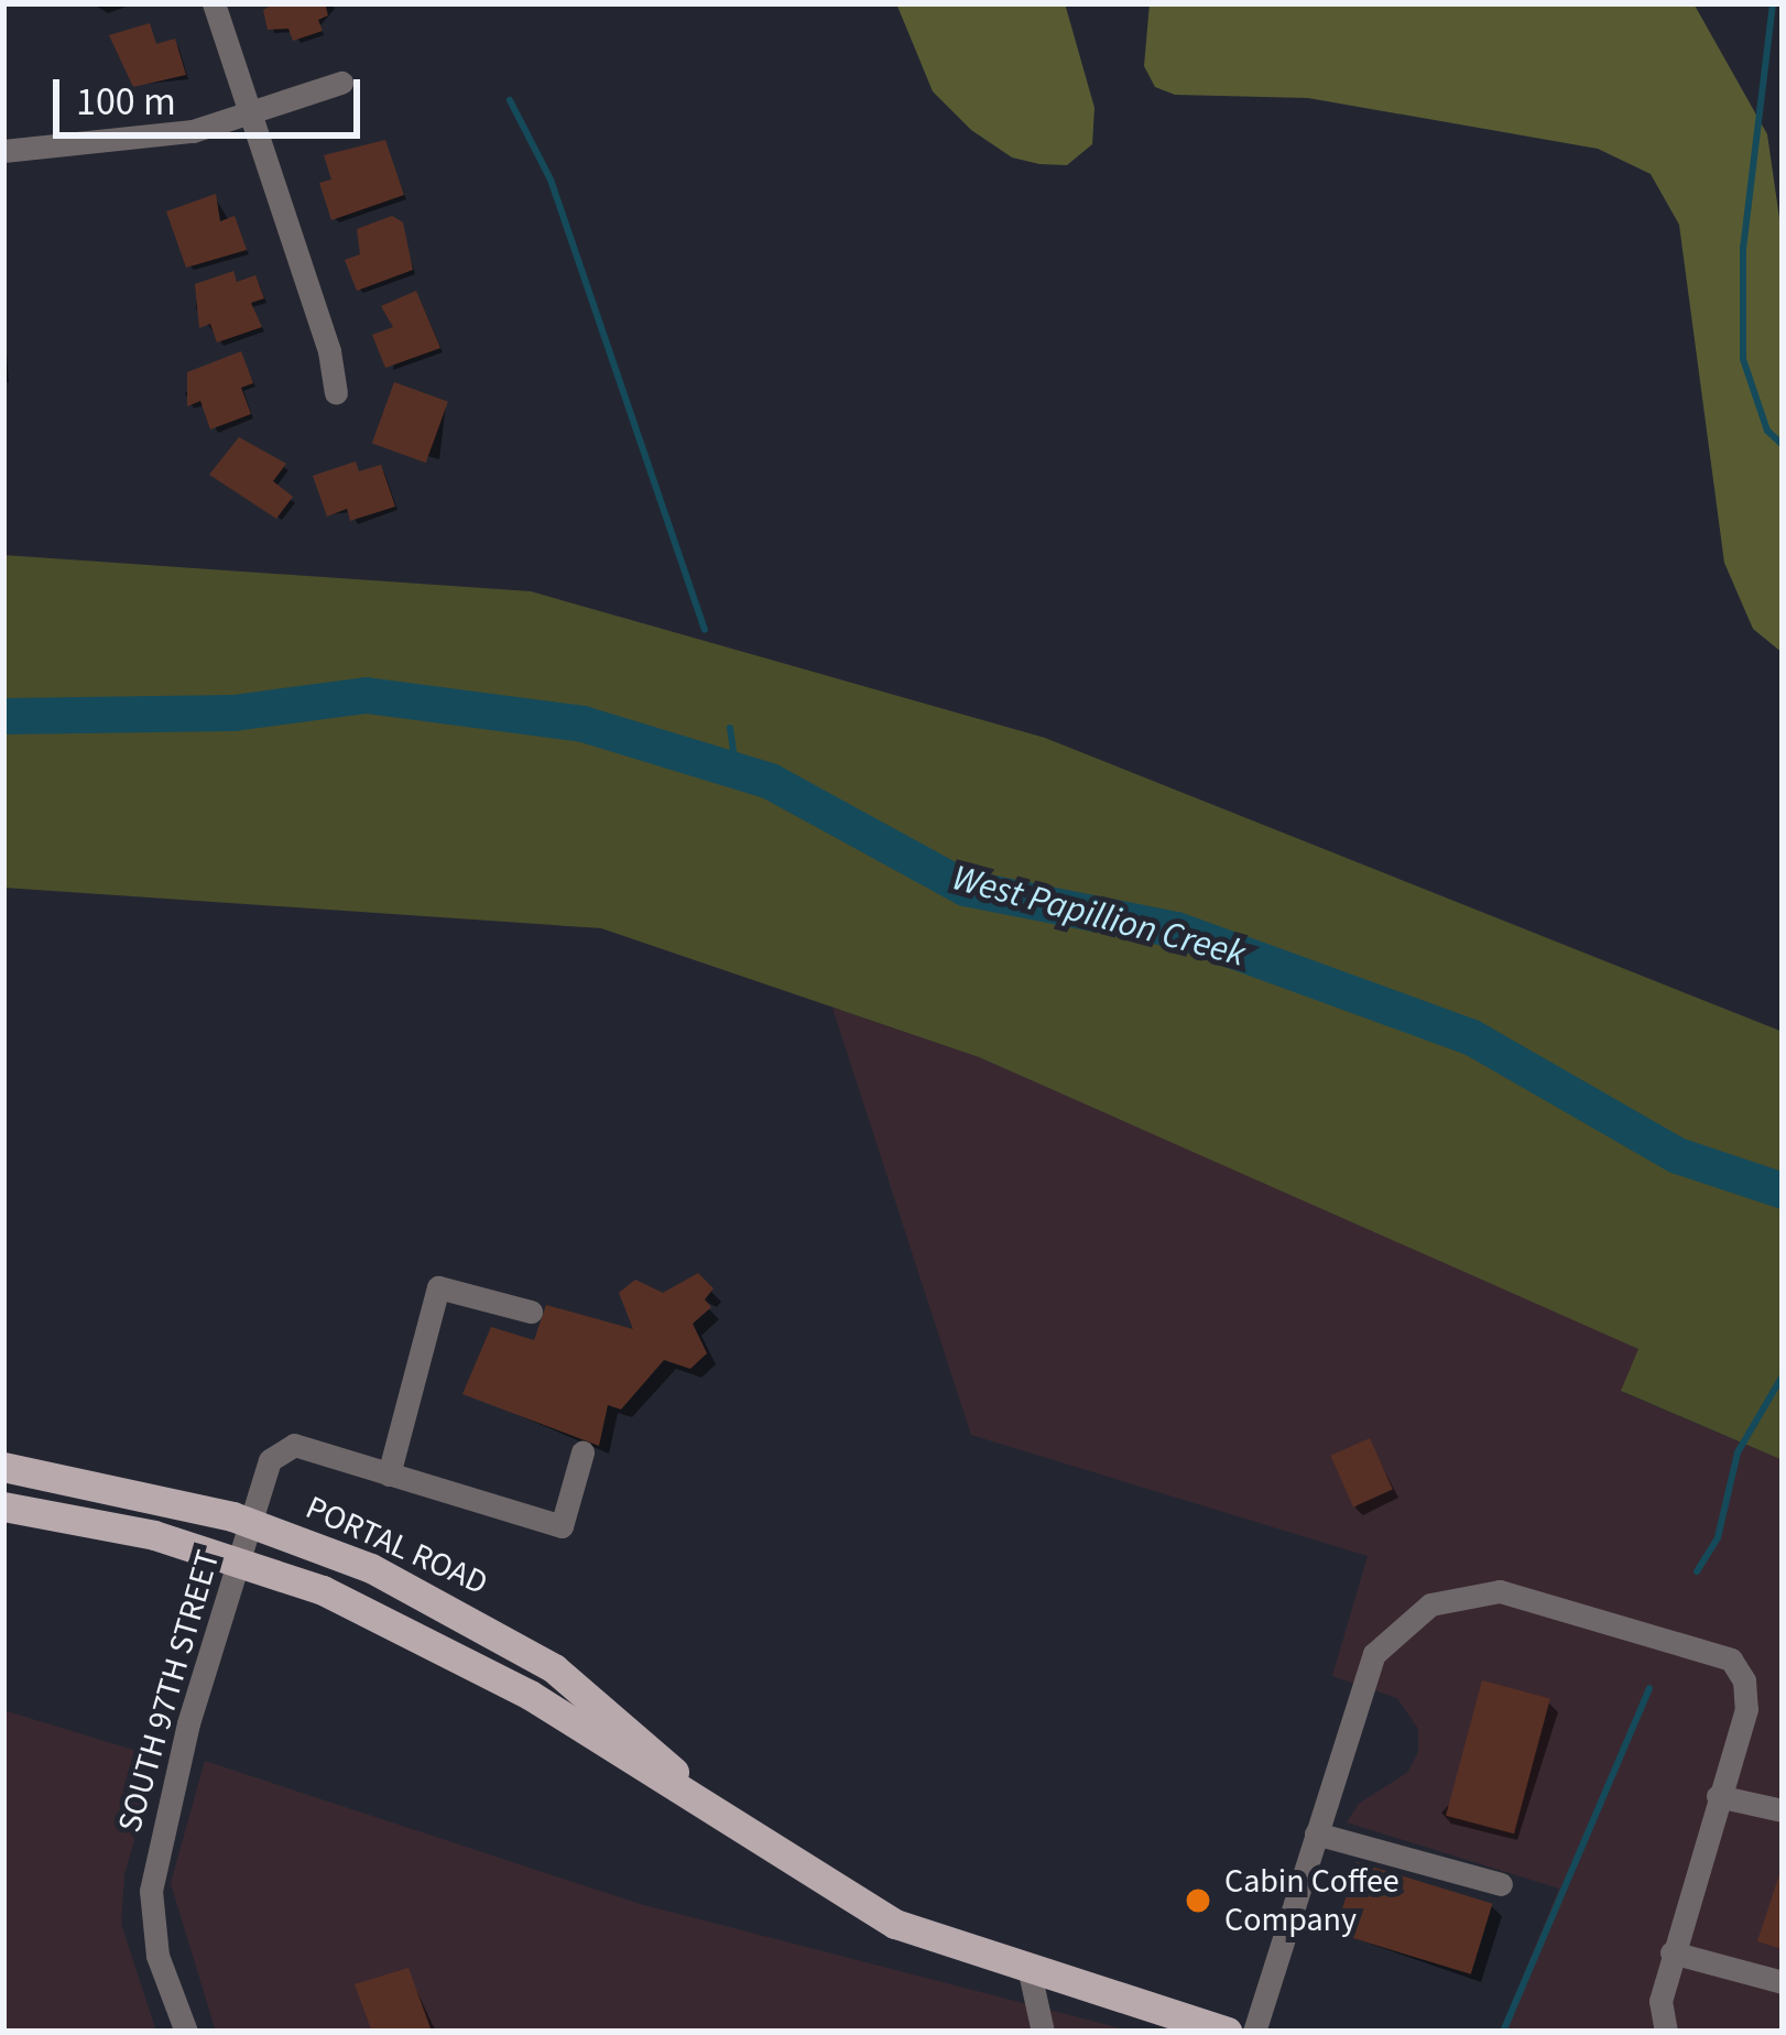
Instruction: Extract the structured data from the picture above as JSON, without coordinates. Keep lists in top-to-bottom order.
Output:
{
  "streets": {
    "main road": ["PORTAL ROAD"],
    "street": ["SOUTH 97TH STREET"]
  },
  "crossings": [
    ["PORTAL ROAD", "SOUTH 97TH STREET"]
  ],
  "water": ["West Papillion Creek"],
  "places": ["Cabin Coffee Company"],
  "scale_bar": "100 m"
}
